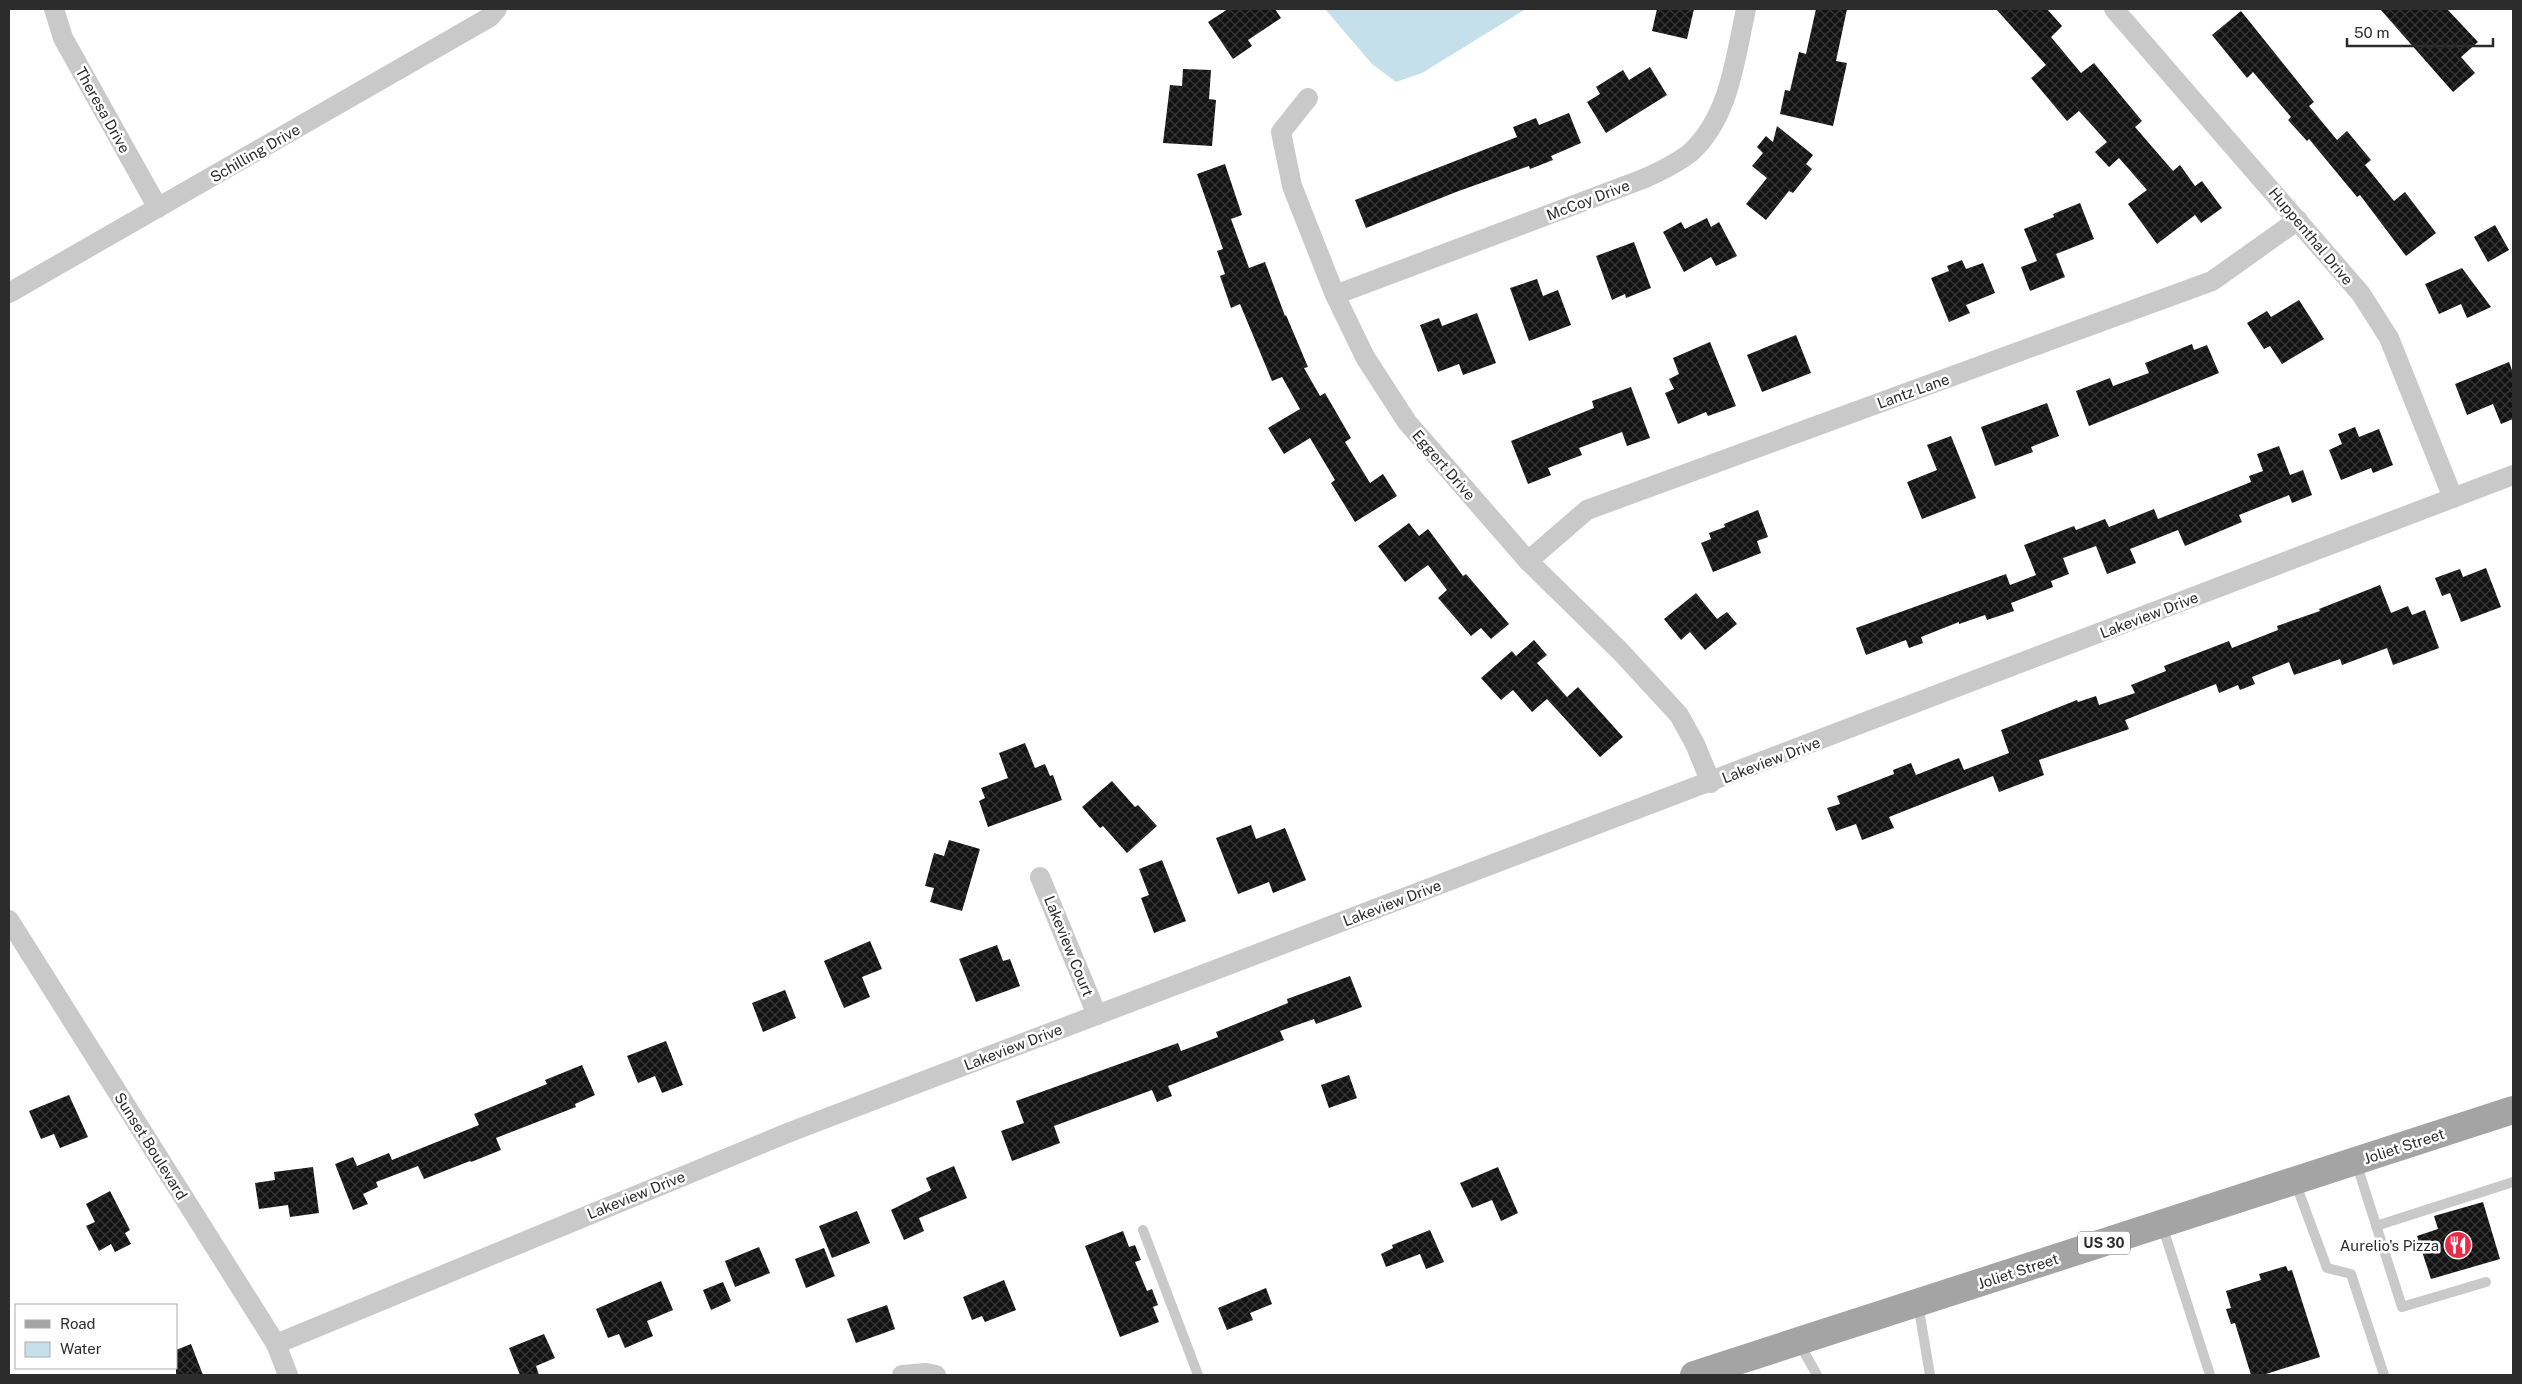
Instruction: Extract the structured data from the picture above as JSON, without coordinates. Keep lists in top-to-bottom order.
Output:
{
  "streets": {
    "main road": ["Joliet Street", "US 30"],
    "street": [
      "Theresa Drive",
      "Schilling Drive",
      "McCoy Drive",
      "Huppenthal Drive",
      "Lantz Lane",
      "Eggert Drive",
      "Lakeview Drive",
      "Lakeview Court",
      "Sunset Boulevard"
    ]
  },
  "crossings": [
    ["Theresa Drive", "Schilling Drive"],
    ["McCoy Drive", "Eggert Drive"],
    ["Huppenthal Drive", "Lantz Lane"],
    ["Huppenthal Drive", "Lakeview Drive"],
    ["Lantz Lane", "Eggert Drive"],
    ["Eggert Drive", "Lakeview Drive"],
    ["Lakeview Drive", "Lakeview Court"],
    ["Lakeview Drive", "Sunset Boulevard"]
  ],
  "places": {
    "restaurant": ["Aurelio's Pizza"]
  },
  "legend": ["Road", "Water"],
  "scale_bar": "50 m"
}
